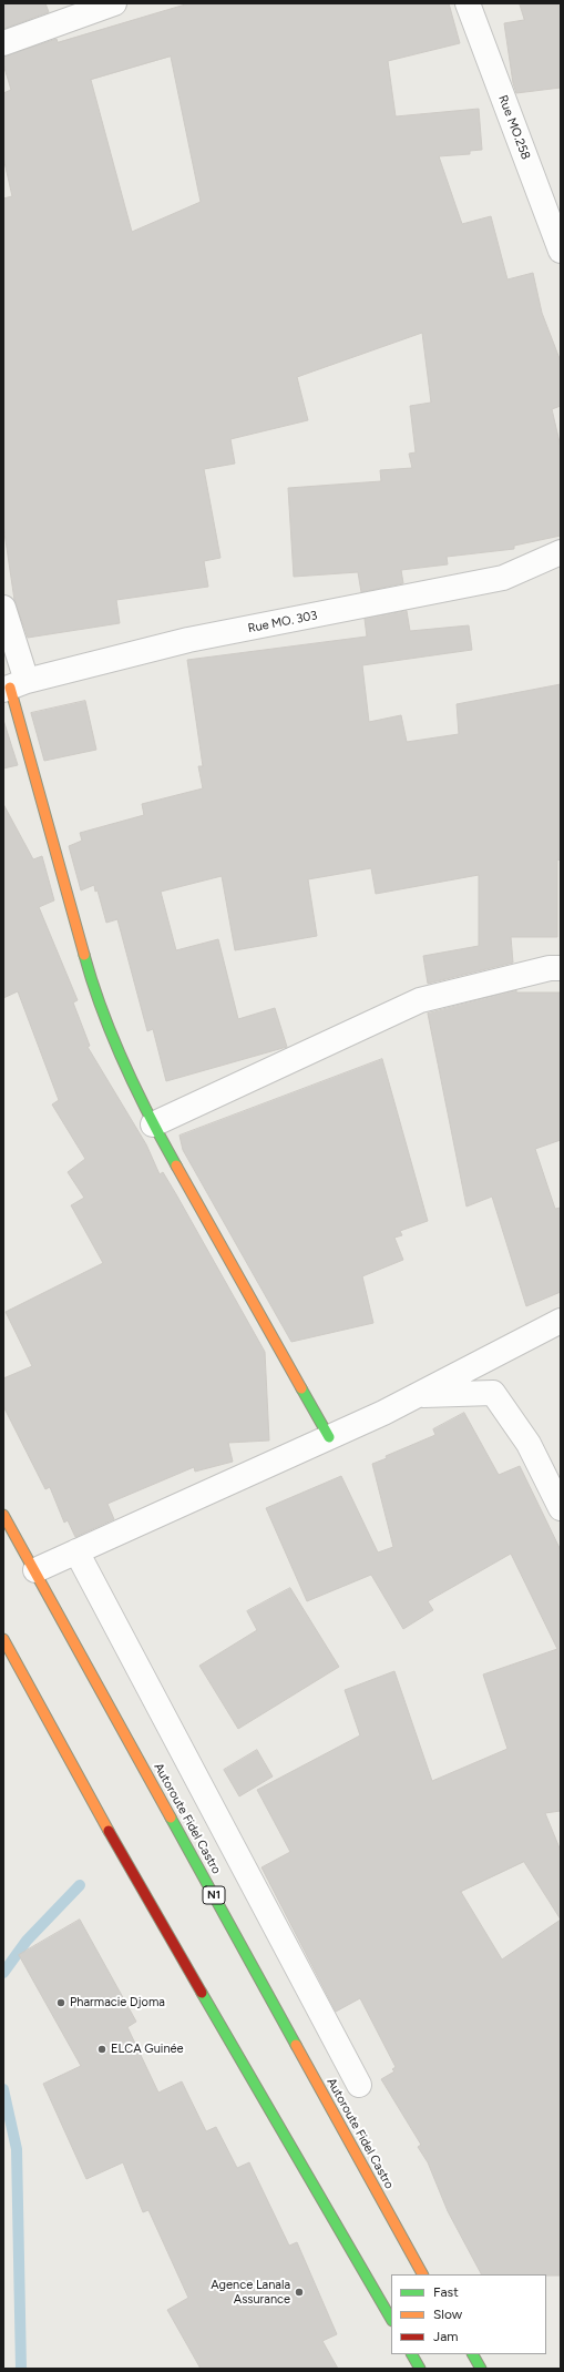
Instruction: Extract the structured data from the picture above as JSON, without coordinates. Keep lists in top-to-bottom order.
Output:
{
  "streets": {
    "main road": ["Autoroute Fidel Castro", "N1"],
    "street": ["Rue MO.258", "Rue MO. 303"]
  },
  "places": ["Pharmacie Djoma", "ELCA Guinée", "Agence Lanala Assurance"],
  "legend": ["Fast", "Slow", "Jam"]
}
